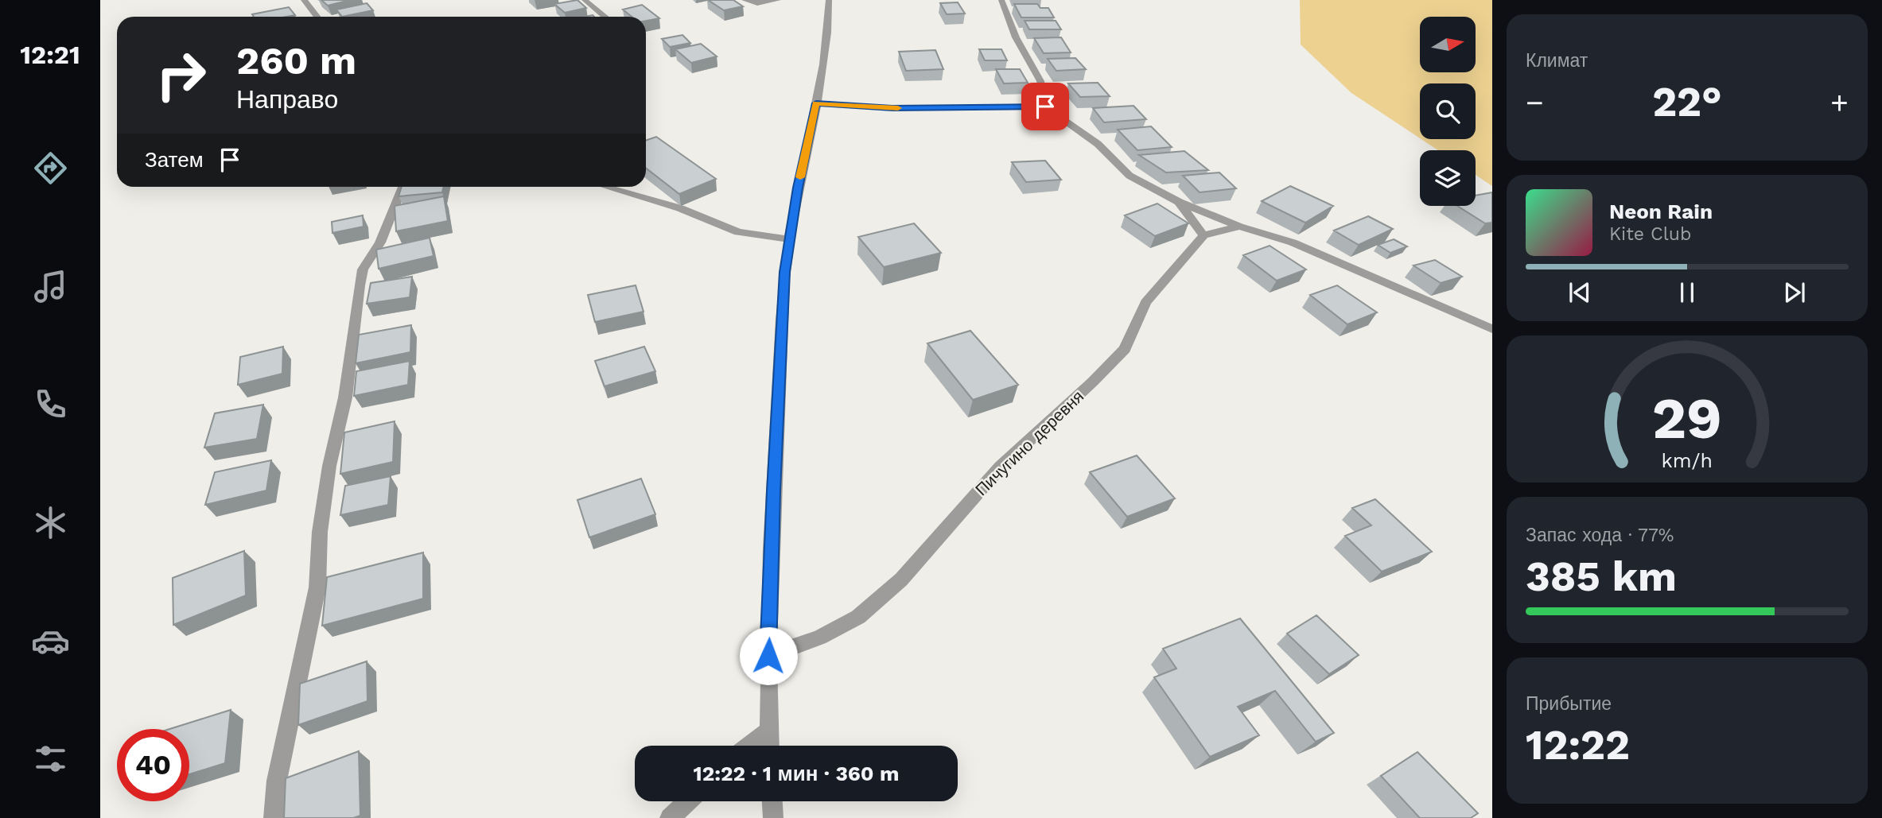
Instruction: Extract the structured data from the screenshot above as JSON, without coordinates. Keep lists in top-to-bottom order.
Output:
{
  "streets": {
    "street": ["Пичугино деревня"]
  },
  "north": "right",
  "page": {
    "tabs": "12:21",
    "tile": [
      "Климат",
      ["Запас хода · 77%", "385 km"],
      ["Прибытие", "12:22"]
    ],
    "turn": ["260 m", "Направо"],
    "heat": ["−", "22°", "+"],
    "then": "Затем",
    "song": ["Neon Rain", "Kite Club"],
    "limit": "40",
    "trip": "12:22 · 1 мин · 360 m",
    "gauge": ["29", "km/h"]
  }
}
